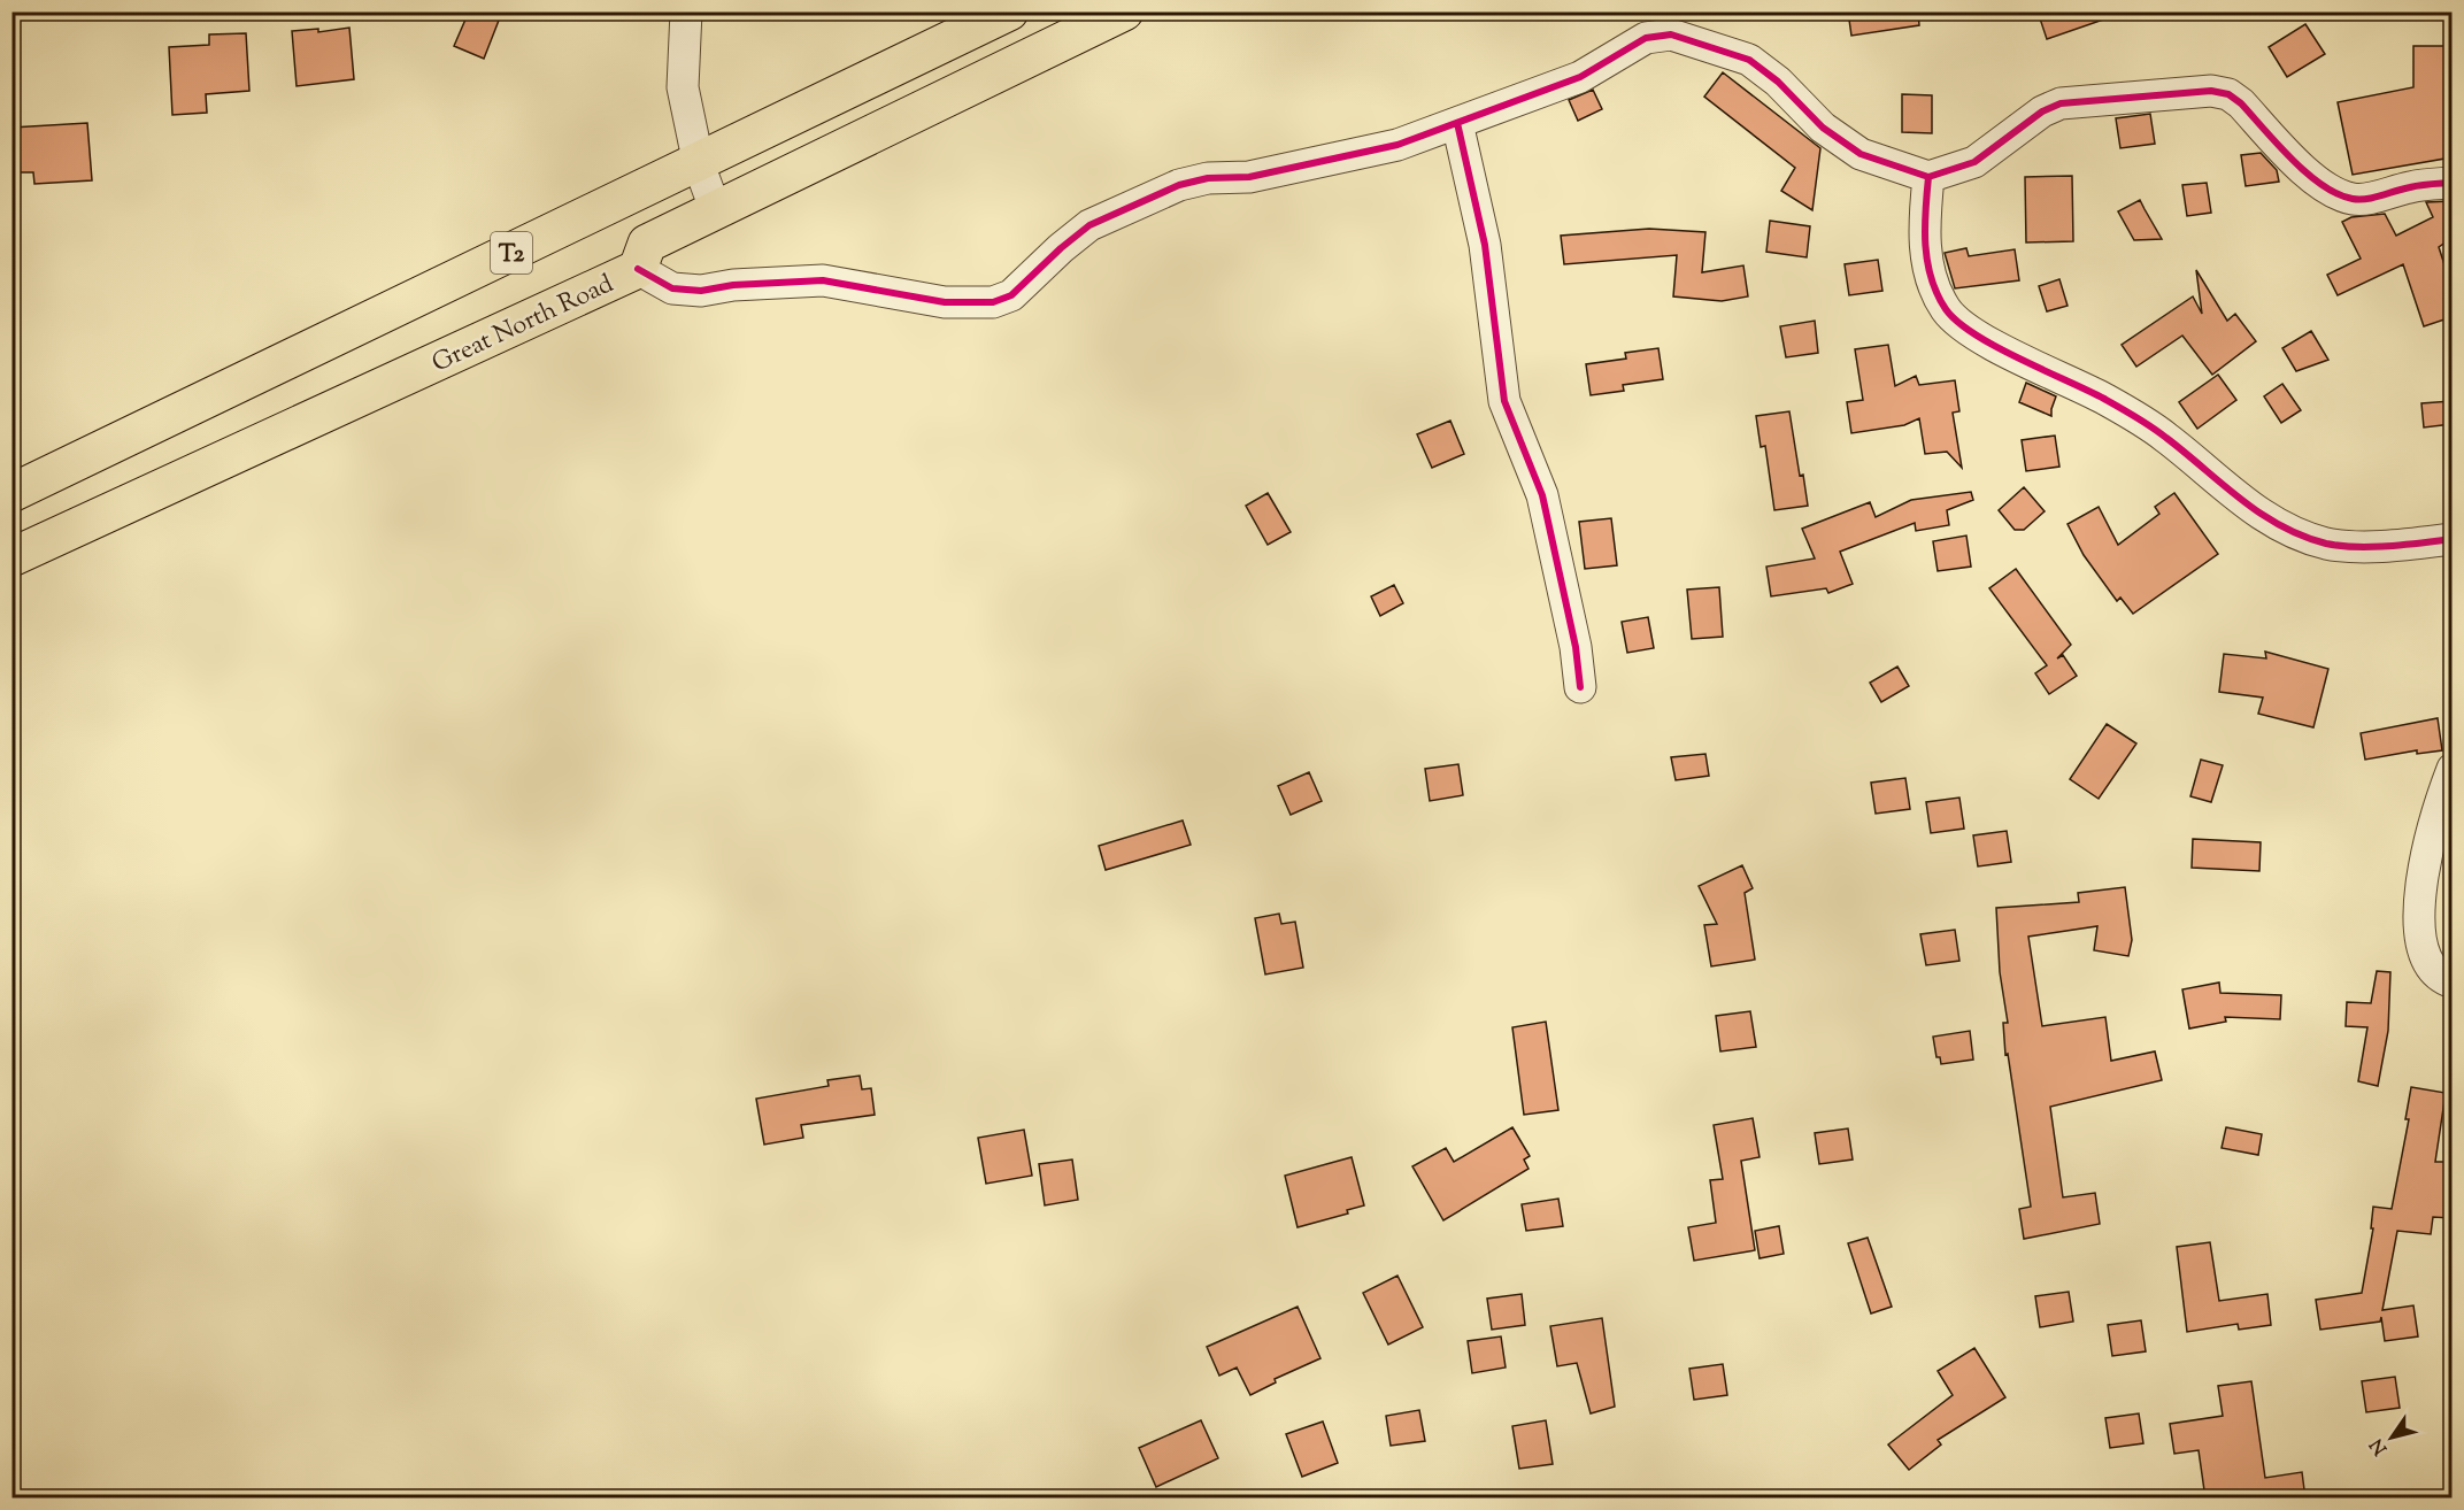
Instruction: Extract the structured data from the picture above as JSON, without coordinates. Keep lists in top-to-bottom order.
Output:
{
  "streets": {
    "highway": ["T2", "Great North Road"]
  },
  "north": "bottom left"
}
